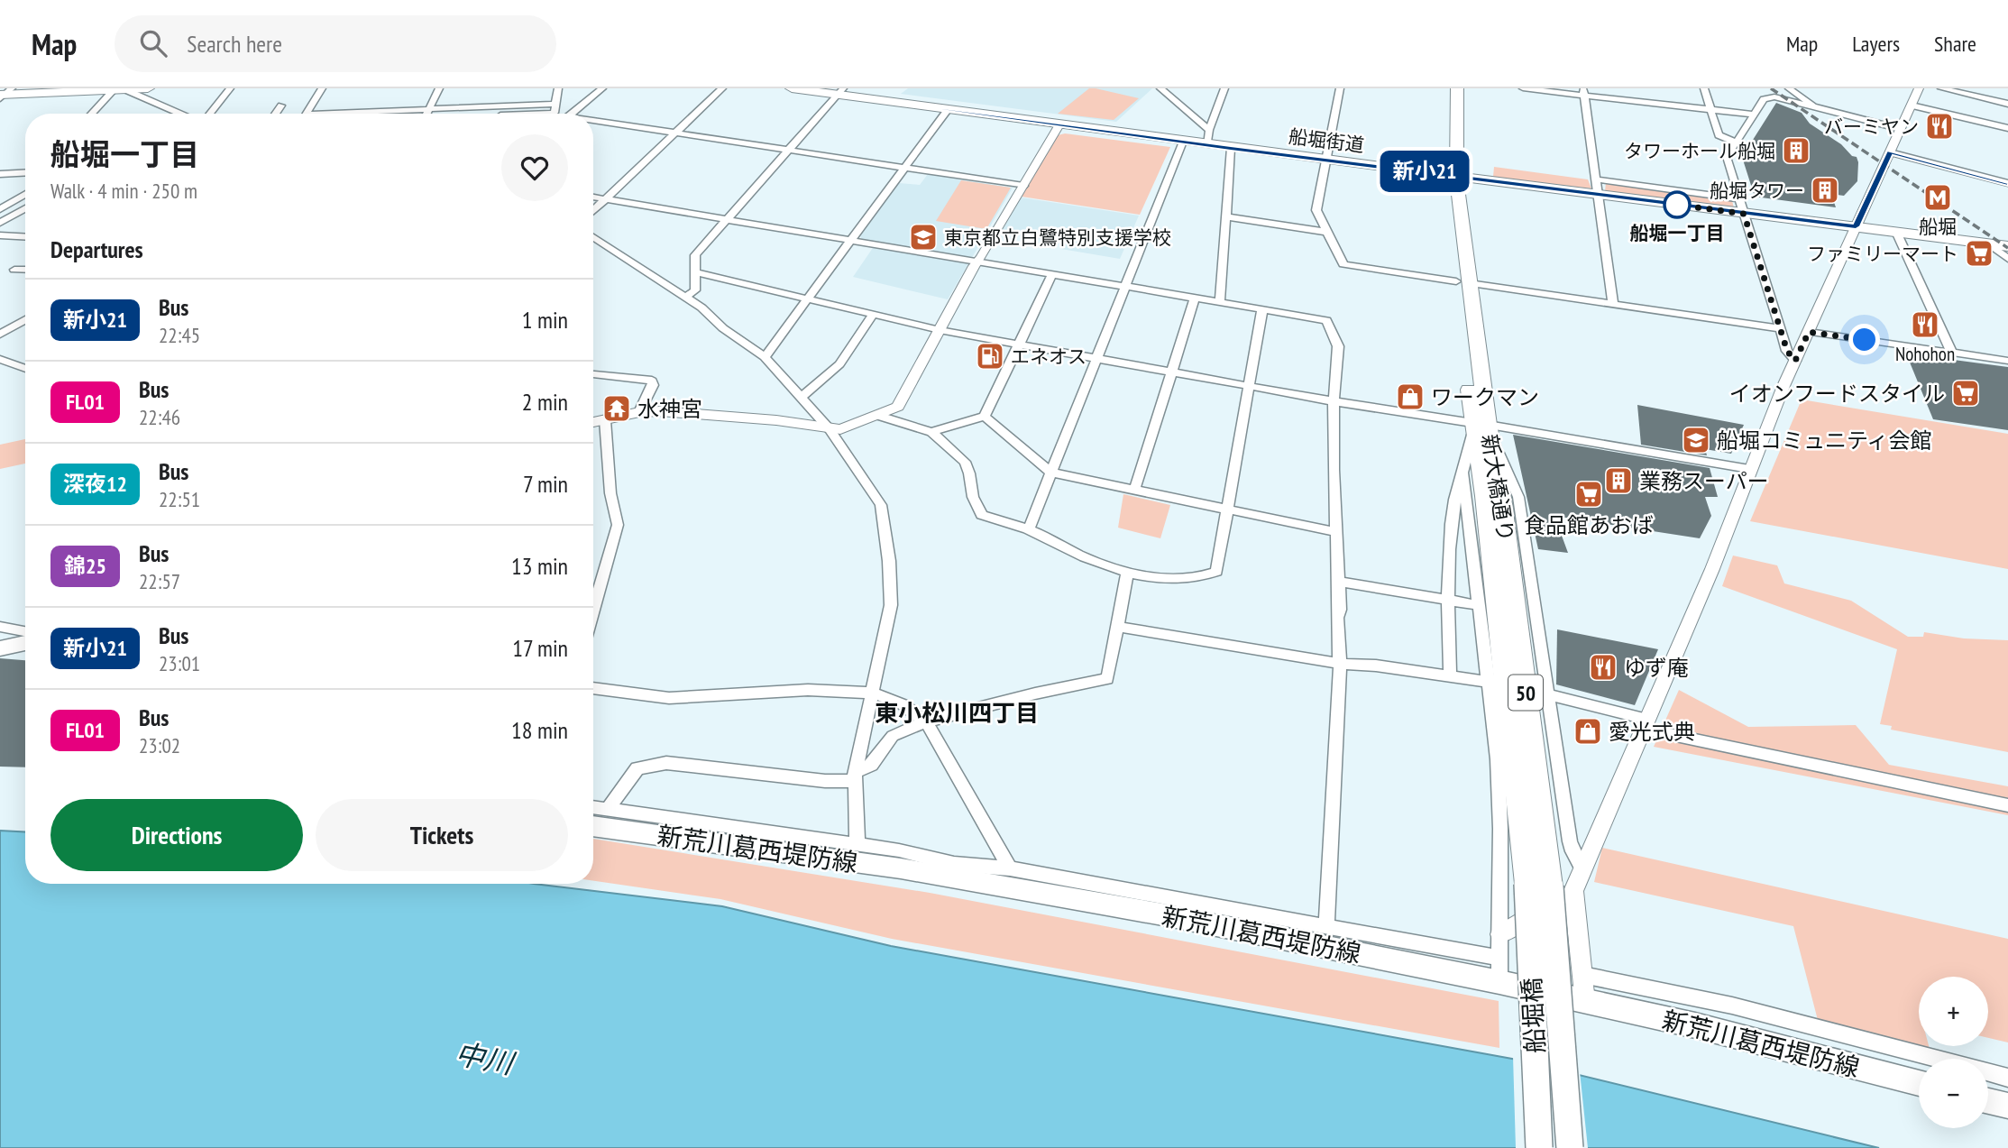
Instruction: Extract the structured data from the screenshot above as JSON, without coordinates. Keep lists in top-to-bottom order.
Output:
{
  "streets": {
    "main road": [
      "船堀街道",
      "新大橋通り",
      "50",
      "新荒川葛西堤防線",
      "船堀橋"
    ]
  },
  "crossings": [
    ["船堀街道", "新大橋通り"],
    ["新大橋通り", "船堀橋"]
  ],
  "districts": ["東小松川四丁目"],
  "water": ["中川"],
  "places": {
    "restaurant": ["バーミヤン", "Nohohon", "ゆず庵"],
    "building": ["タワーホール船堀", "船堀タワー", "業務スーパー"],
    "metro station": ["船堀"],
    "other": ["船堀一丁目"],
    "school or university": ["東京都立白鷺特別支援学校", "船堀コミュニティ会館"],
    "supermarket": ["ファミリーマート", "イオンフードスタイル", "食品館あおば"],
    "fuel station": ["エネオス"],
    "shop": ["ワークマン", "愛光式典"],
    "temple": ["水神宮"]
  },
  "lines": ["bus line 新小21"],
  "page": {
    "header": "Map",
    "search": "Search here",
    "nav": ["Map", "Layers", "Share"],
    "on_map": "新小21",
    "heading": [
      ["船堀一丁目", "Walk · 4 min · 250 m"],
      "Departures"
    ],
    "list": [
      {
        "mark": "新小21",
        "name": "Bus",
        "note": "22:45",
        "value": "1 min"
      },
      {
        "mark": "FL01",
        "name": "Bus",
        "note": "22:46",
        "value": "2 min"
      },
      {
        "mark": "深夜12",
        "name": "Bus",
        "note": "22:51",
        "value": "7 min"
      },
      {
        "mark": "錦25",
        "name": "Bus",
        "note": "22:57",
        "value": "13 min"
      },
      {
        "mark": "新小21",
        "name": "Bus",
        "note": "23:01",
        "value": "17 min"
      },
      {
        "mark": "FL01",
        "name": "Bus",
        "note": "23:02",
        "value": "18 min"
      }
    ],
    "buttons": ["Directions", "Tickets"],
    "map_buttons": ["+", "−"]
  }
}
